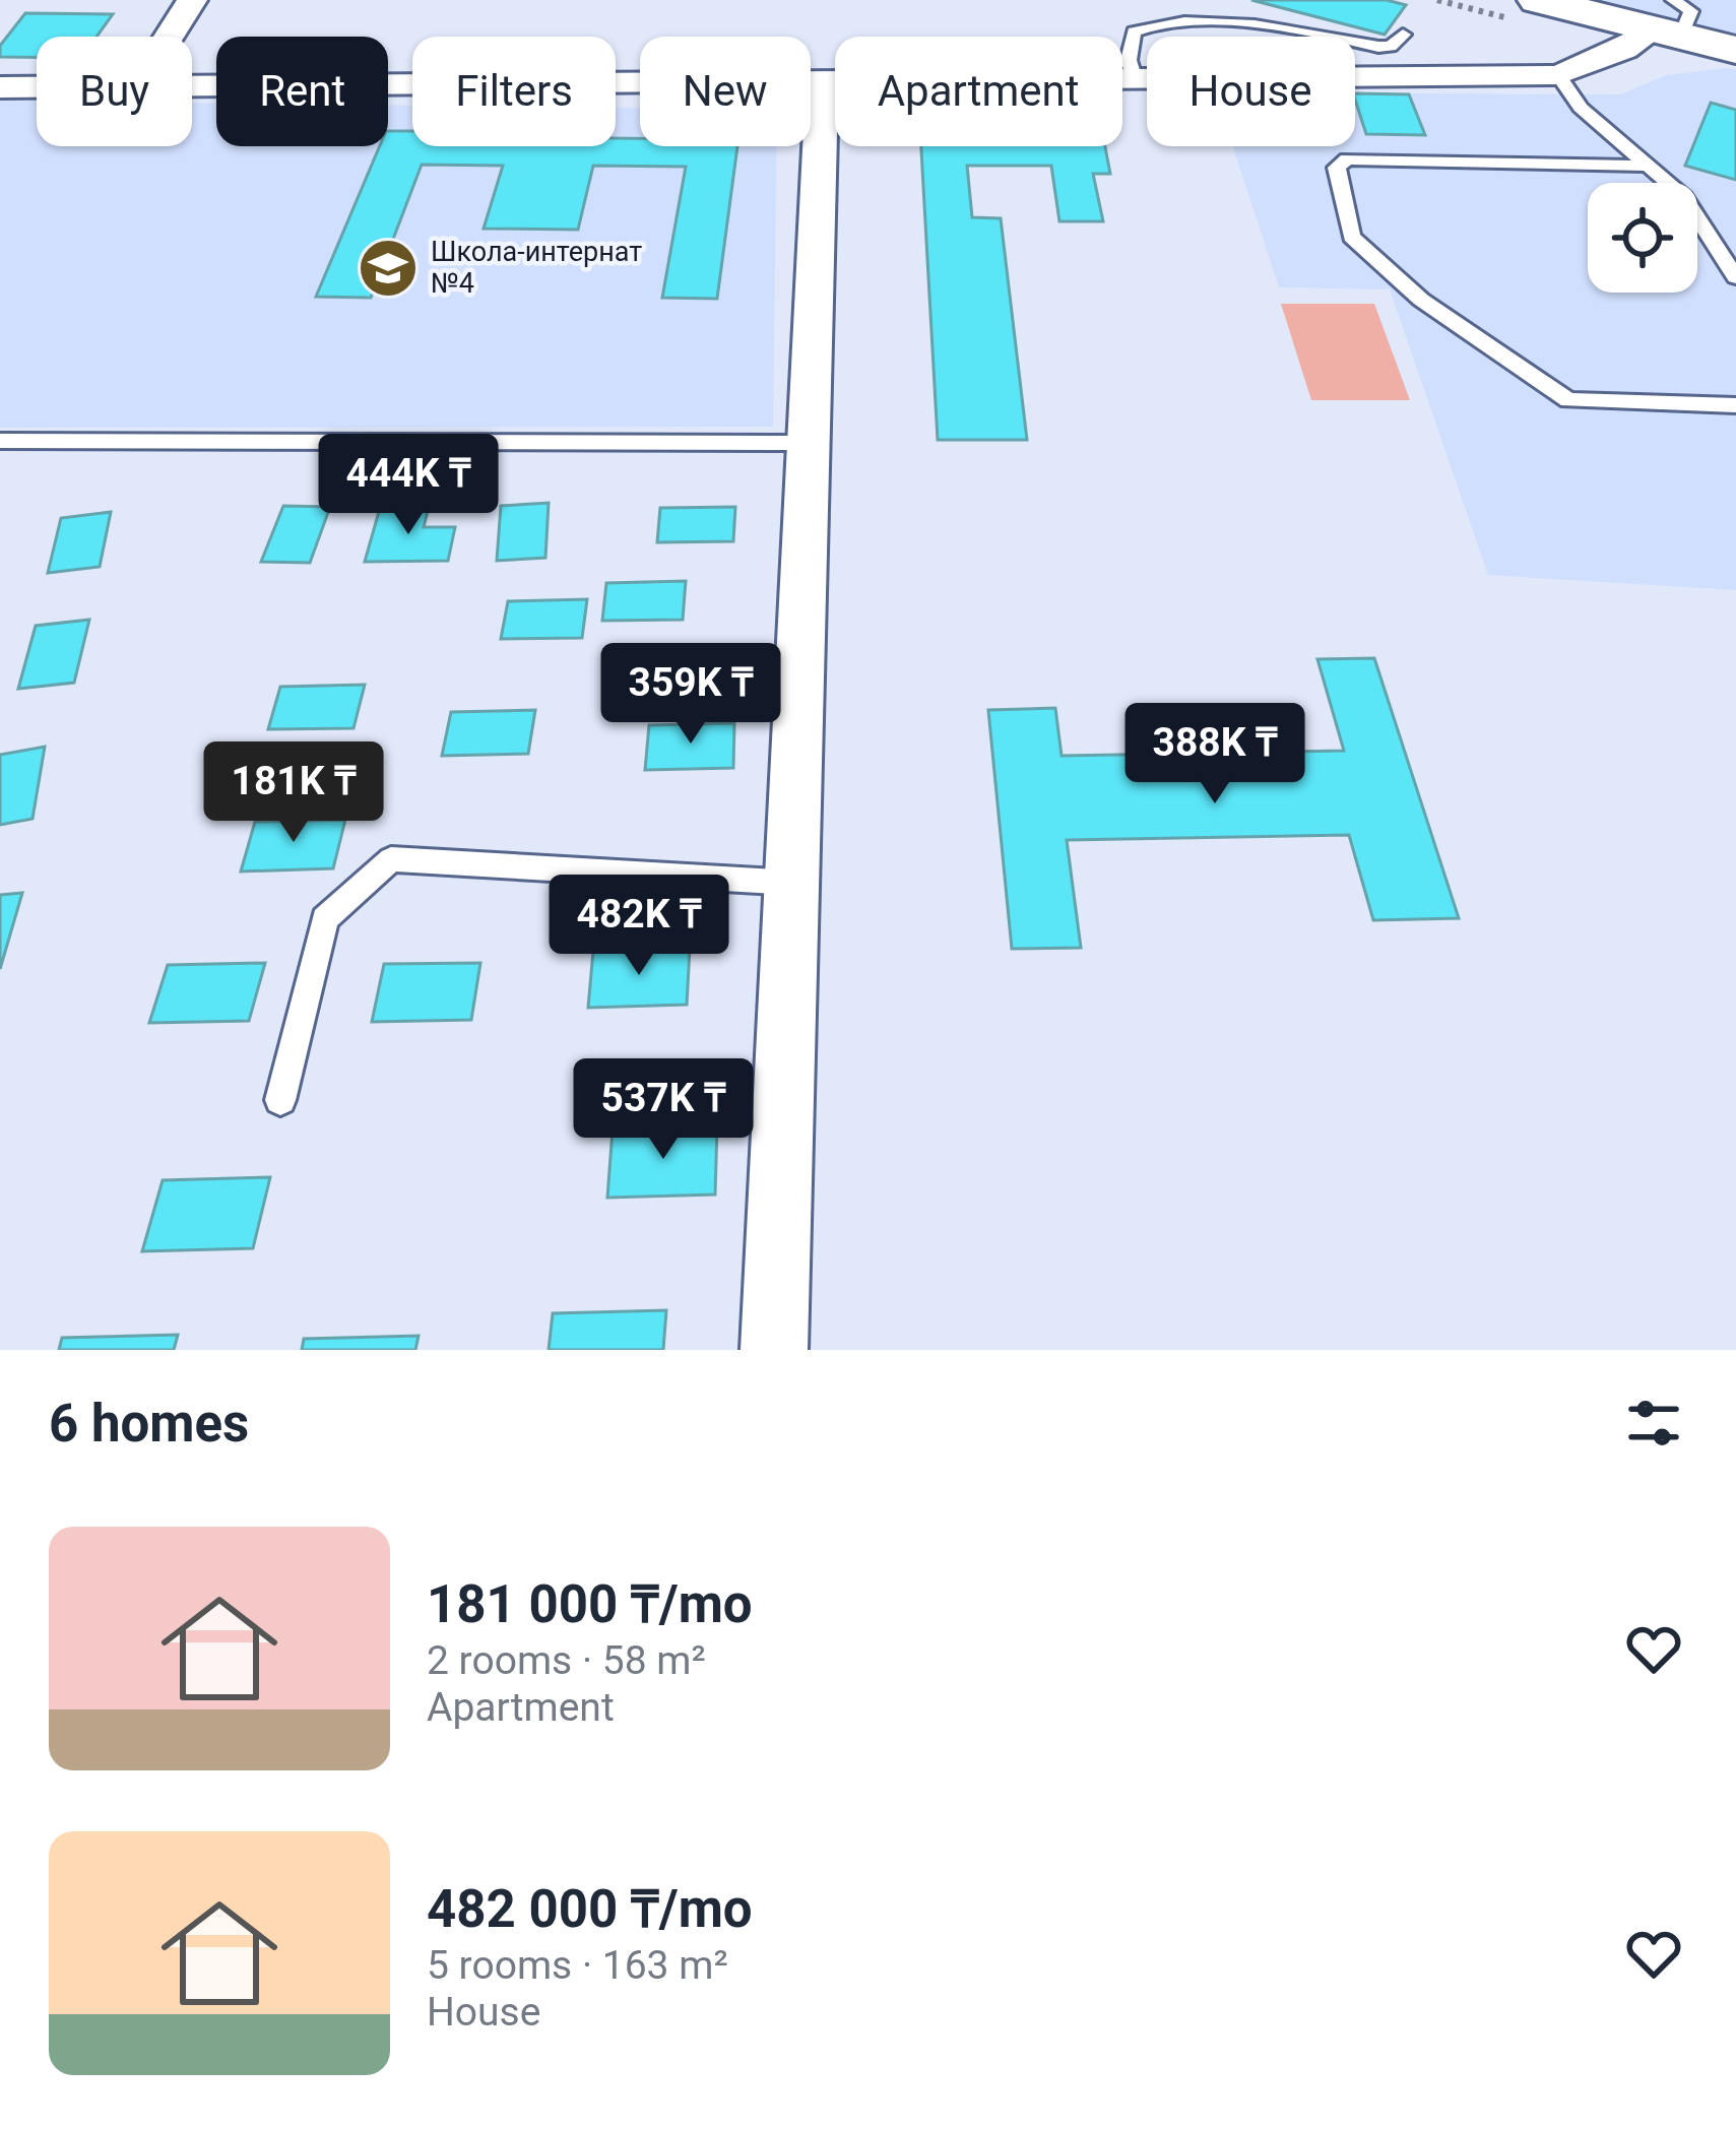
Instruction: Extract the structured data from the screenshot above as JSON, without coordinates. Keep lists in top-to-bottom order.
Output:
{
  "places": {
    "school or university": ["Школа-интернат №4"]
  },
  "page": {
    "chip": [
      "Buy",
      "Rent",
      "Filters",
      "New",
      "Apartment",
      "House"
    ],
    "price": [
      "444K ₸",
      "359K ₸",
      "388K ₸",
      "181K ₸",
      "482K ₸",
      "537K ₸"
    ],
    "heading": "6 homes",
    "list": [
      {
        "name": "181 000 ₸/mo",
        "note": "2 rooms · 58 m² · Apartment"
      },
      {
        "name": "482 000 ₸/mo",
        "note": "5 rooms · 163 m² · House"
      }
    ]
  }
}
